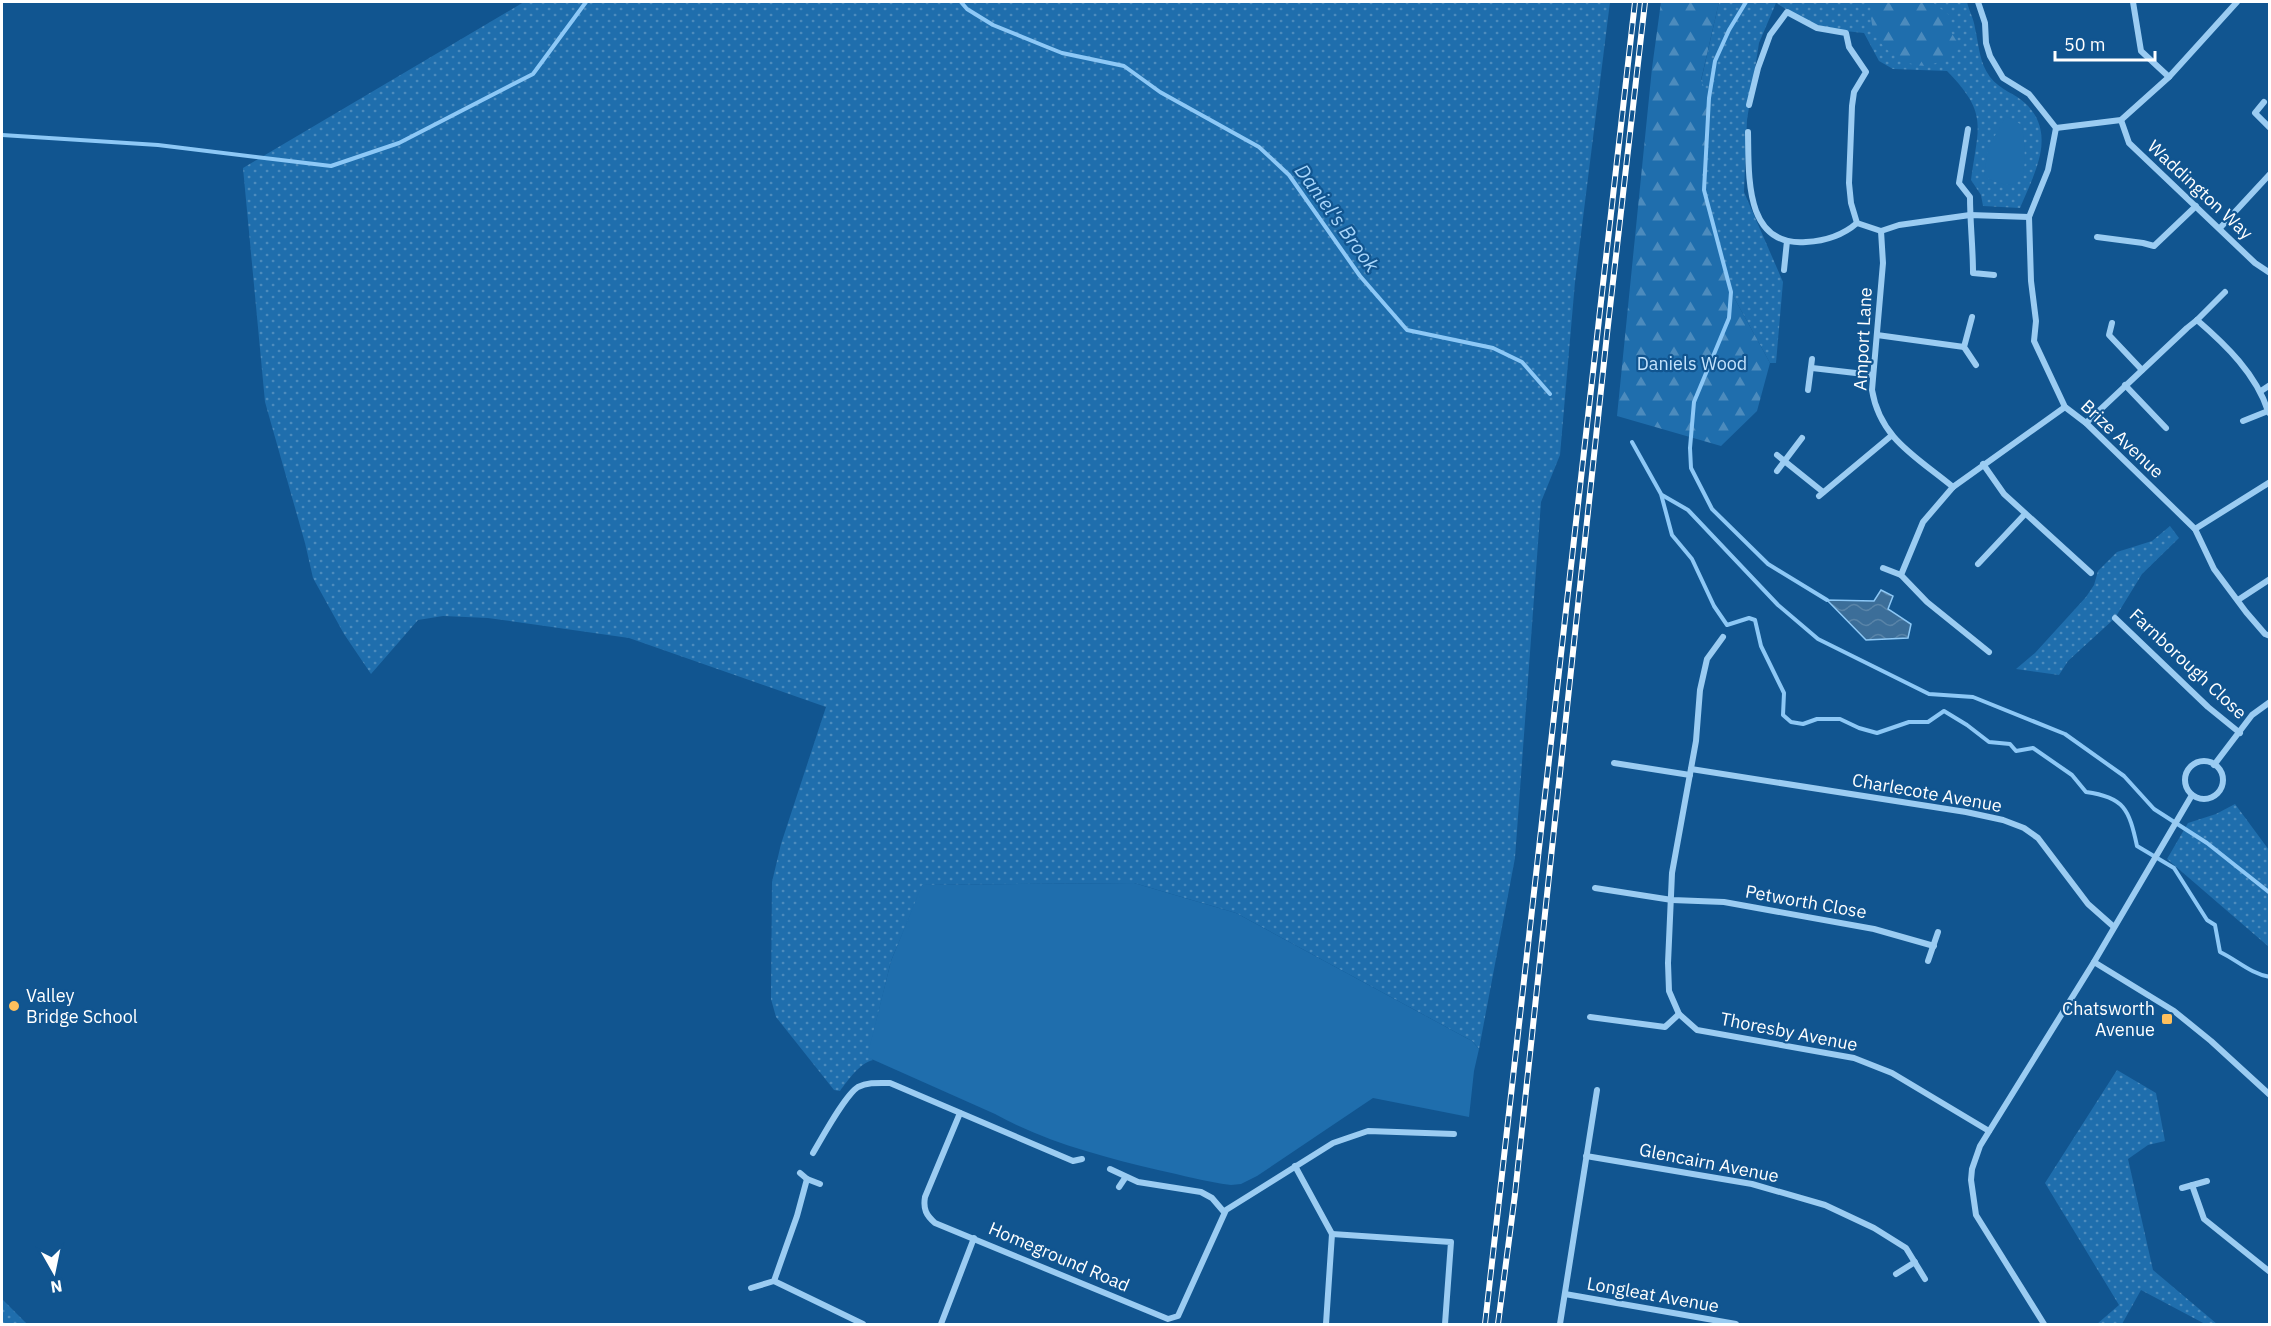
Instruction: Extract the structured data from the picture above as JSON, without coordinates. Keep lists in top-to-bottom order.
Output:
{
  "streets": {
    "street": [
      "Waddington Way",
      "Amport Lane",
      "Brize Avenue",
      "Farnborough Close",
      "Charlecote Avenue",
      "Petworth Close",
      "Thoresby Avenue",
      "Glencairn Avenue",
      "Homeground Road",
      "Longleat Avenue"
    ]
  },
  "water": ["Daniel's Brook"],
  "parks": ["Daniels Wood"],
  "places": {
    "other": ["Valley Bridge School"],
    "transit": ["Chatsworth Avenue"]
  },
  "scale_bar": "50 m",
  "north": "bottom"
}
